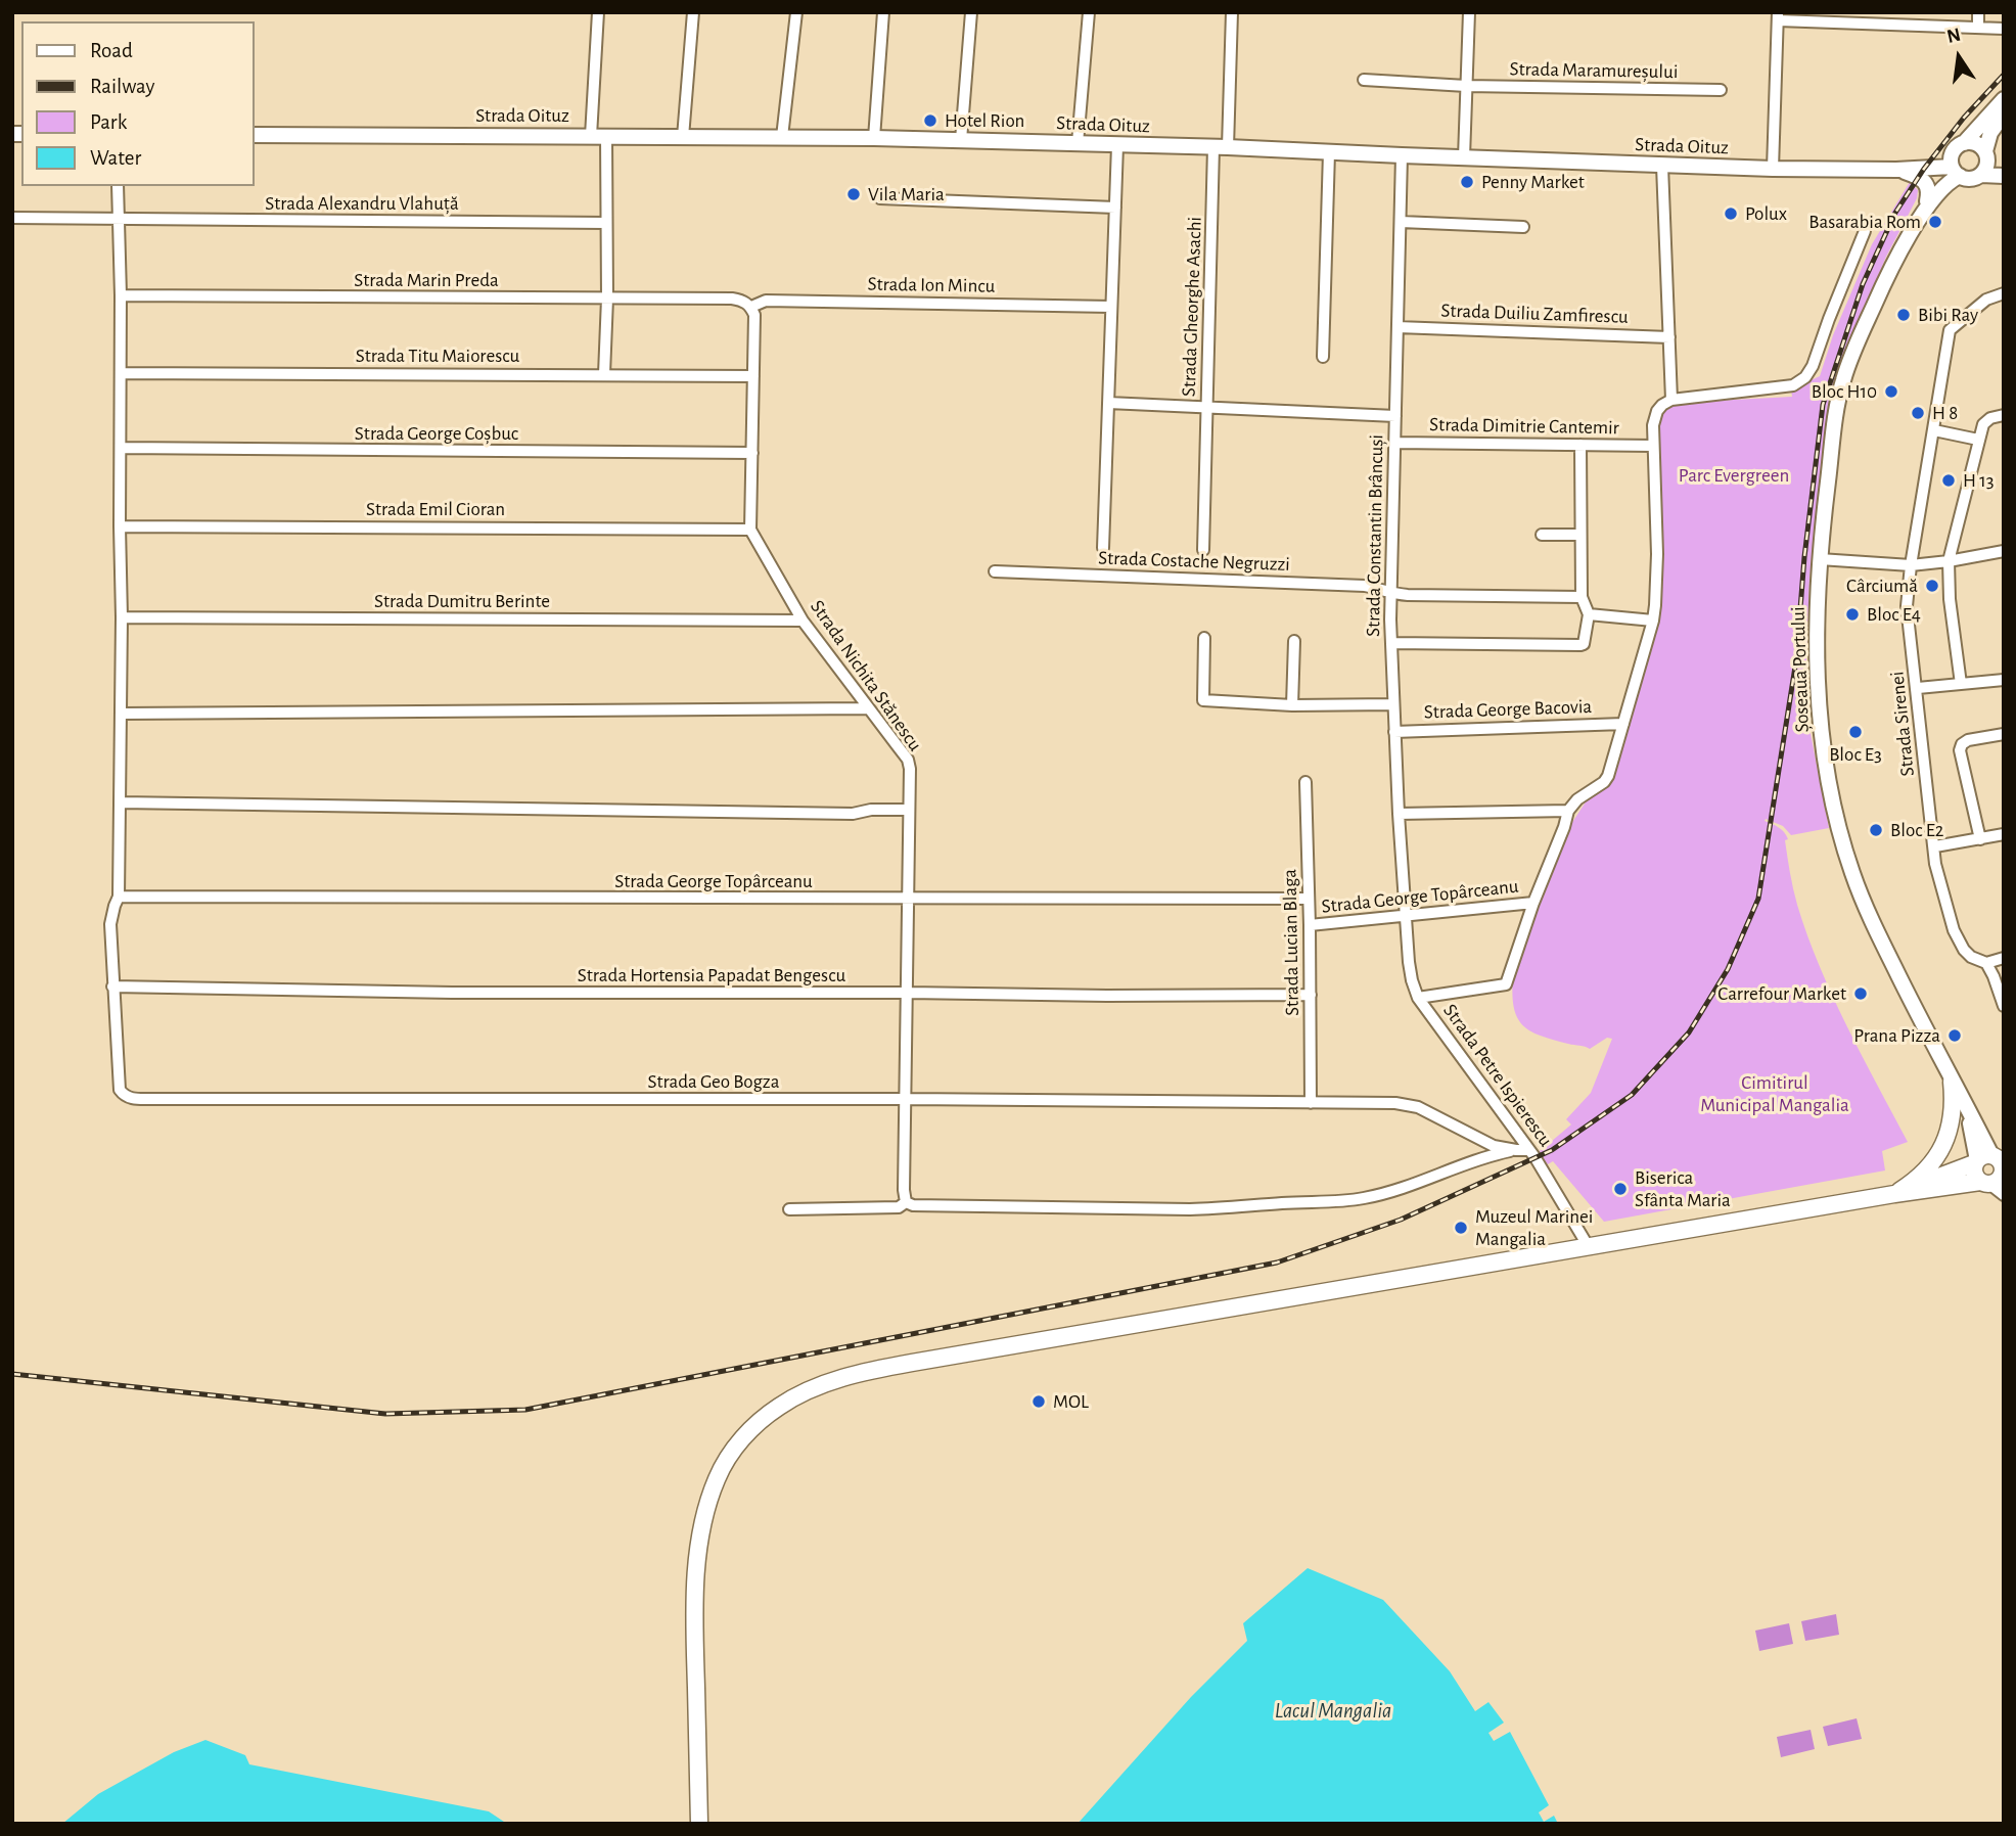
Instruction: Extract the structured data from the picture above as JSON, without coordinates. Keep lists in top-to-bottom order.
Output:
{
  "streets": {
    "main road": ["Strada Oituz", "Șoseaua Portului"],
    "street": [
      "Strada Maramureșului",
      "Strada Alexandru Vlahuță",
      "Strada Marin Preda",
      "Strada Ion Mincu",
      "Strada Gheorghe Asachi",
      "Strada Duiliu Zamfirescu",
      "Strada Titu Maiorescu",
      "Strada Dimitrie Cantemir",
      "Strada George Coșbuc",
      "Strada Emil Cioran",
      "Strada Constantin Brâncuși",
      "Strada Costache Negruzzi",
      "Strada Dumitru Berinte",
      "Strada Nichita Stănescu",
      "Strada George Bacovia",
      "Strada Sirenei",
      "Strada George Topârceanu",
      "Strada Lucian Blaga",
      "Strada Hortensia Papadat Bengescu",
      "Strada Petre Ispierescu",
      "Strada Geo Bogza"
    ]
  },
  "crossings": [
    ["Strada Oituz", "Strada Gheorghe Asachi"],
    ["Strada Oituz", "Strada Constantin Brâncuși"],
    ["Strada Oituz", "Șoseaua Portului"],
    ["Strada Marin Preda", "Strada Ion Mincu"],
    ["Strada Gheorghe Asachi", "Strada Constantin Brâncuși"],
    ["Strada Duiliu Zamfirescu", "Strada Constantin Brâncuși"],
    ["Strada Dimitrie Cantemir", "Strada Constantin Brâncuși"],
    ["Strada Emil Cioran", "Strada Nichita Stănescu"],
    ["Strada Constantin Brâncuși", "Strada Costache Negruzzi"],
    ["Strada Constantin Brâncuși", "Strada George Bacovia"],
    ["Strada Constantin Brâncuși", "Strada George Topârceanu"],
    ["Strada Constantin Brâncuși", "Strada Petre Ispierescu"],
    ["Strada Dumitru Berinte", "Strada Nichita Stănescu"],
    ["Strada Nichita Stănescu", "Strada George Topârceanu"],
    ["Strada Nichita Stănescu", "Strada Hortensia Papadat Bengescu"],
    ["Strada Nichita Stănescu", "Strada Geo Bogza"],
    ["Strada George Topârceanu", "Strada Lucian Blaga"],
    ["Strada George Topârceanu", "Strada Petre Ispierescu"],
    ["Strada Lucian Blaga", "Strada Hortensia Papadat Bengescu"],
    ["Strada Lucian Blaga", "Strada Geo Bogza"],
    ["Strada Hortensia Papadat Bengescu", "Strada Geo Bogza"]
  ],
  "water": ["Lacul Mangalia"],
  "parks": ["Parc Evergreen", "Cimitirul Municipal Mangalia"],
  "places": [
    "Hotel Rion",
    "Penny Market",
    "Vila Maria",
    "Polux",
    "Basarabia Rom",
    "Bibi Ray",
    "Bloc H10",
    "H 8",
    "H 13",
    "Cârciumă",
    "Bloc E4",
    "Bloc E3",
    "Bloc E2",
    "Carrefour Market",
    "Prana Pizza",
    "Biserica Sfânta Maria",
    "Muzeul Marinei Mangalia",
    "MOL"
  ],
  "legend": [
    "Road",
    "Railway",
    "Park",
    "Water"
  ],
  "north": "top"
}
